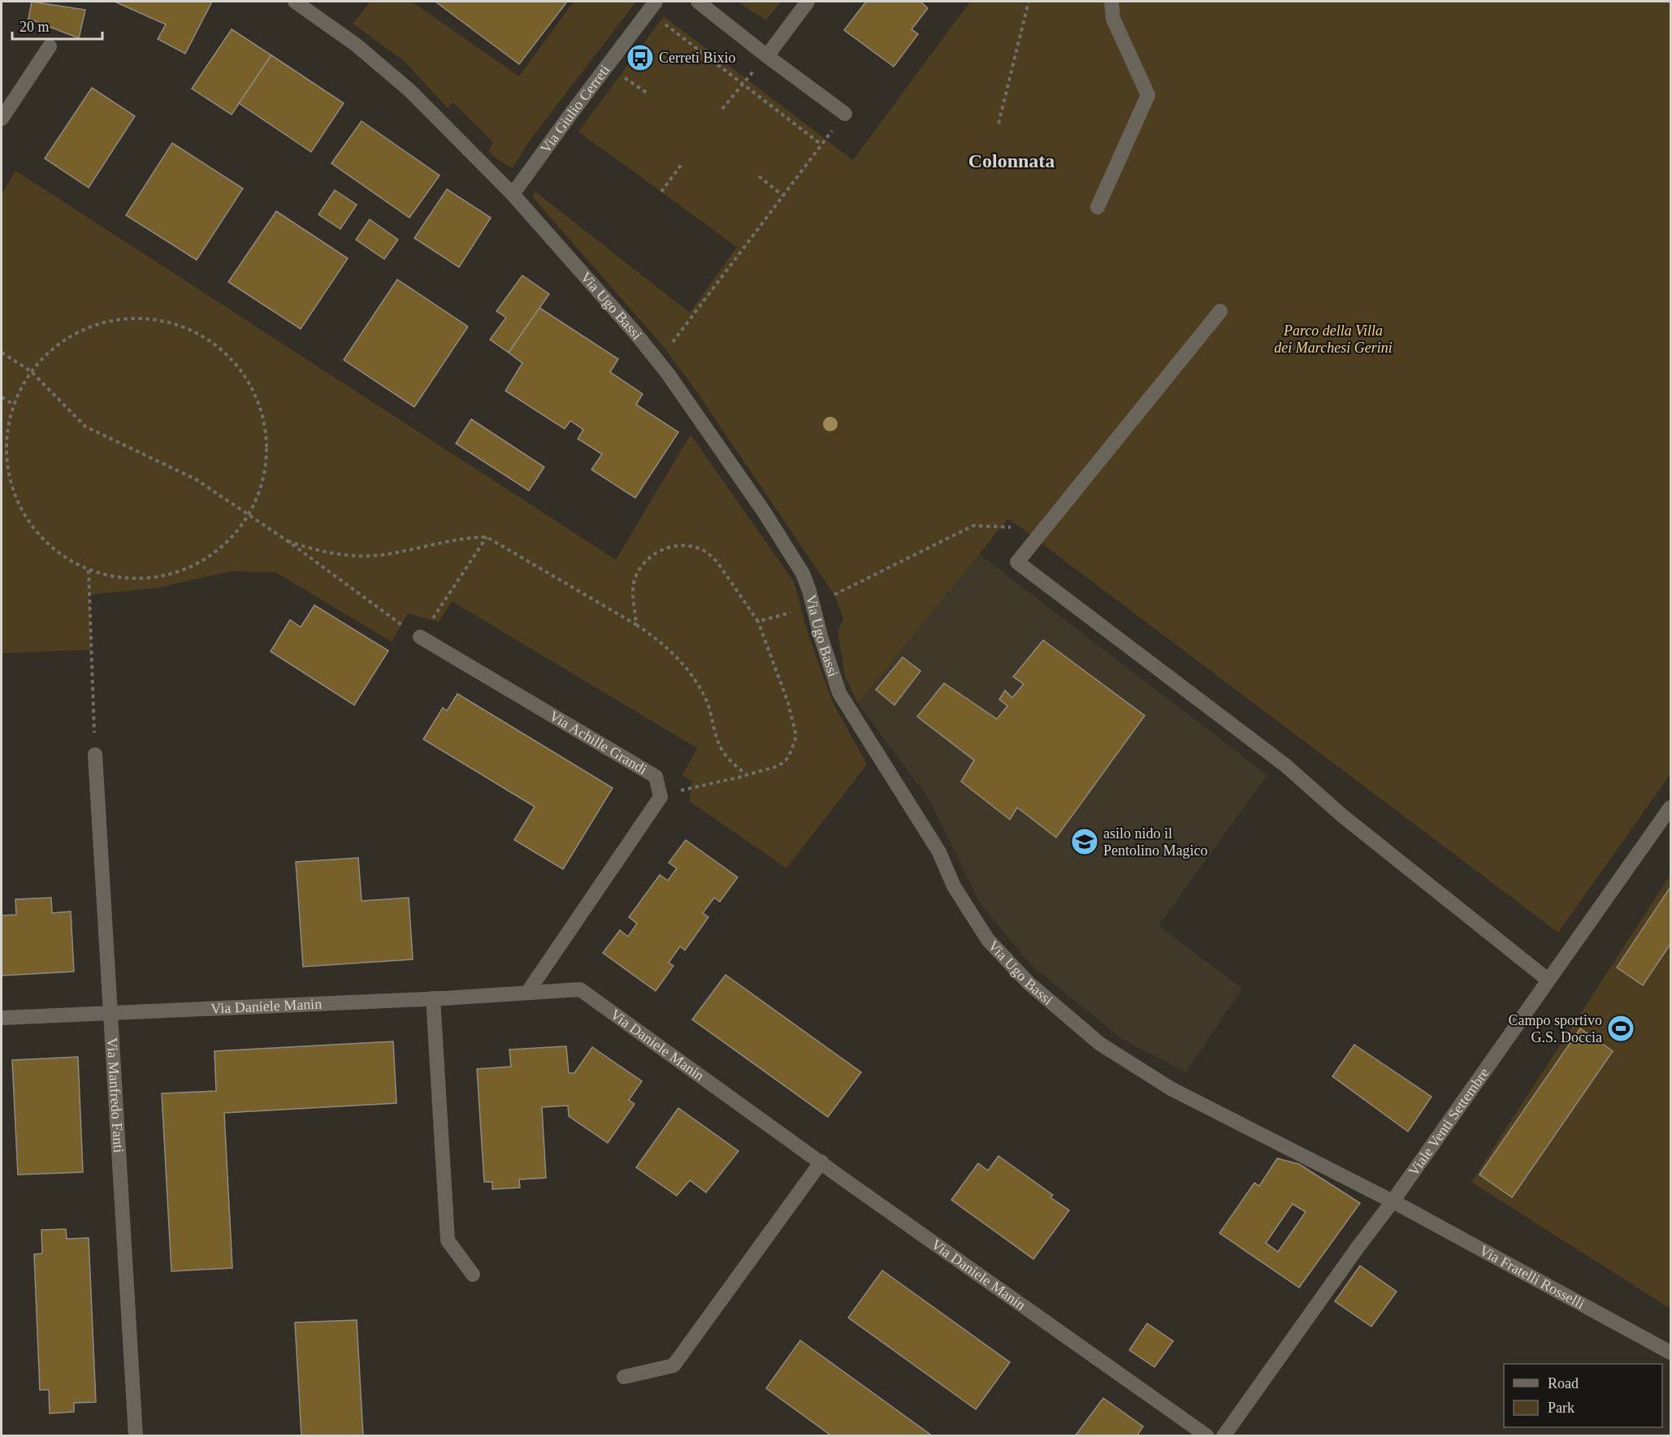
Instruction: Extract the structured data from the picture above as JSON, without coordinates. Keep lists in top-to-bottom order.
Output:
{
  "streets": {
    "street": [
      "Via Giulio Cerreti",
      "Via Ugo Bassi",
      "Via Achille Grandi",
      "Via Daniele Manin",
      "Via Manfredo Fanti",
      "Viale Venti Settembre",
      "Via Fratelli Rosselli"
    ]
  },
  "crossings": [
    ["Via Giulio Cerreti", "Via Ugo Bassi"],
    ["Via Ugo Bassi", "Viale Venti Settembre"],
    ["Via Ugo Bassi", "Via Fratelli Rosselli"],
    ["Via Daniele Manin", "Via Manfredo Fanti"],
    ["Viale Venti Settembre", "Via Fratelli Rosselli"]
  ],
  "districts": ["Colonnata"],
  "parks": ["Parco della Villa dei Marchesi Gerini"],
  "places": {
    "bus stop": ["Cerreti Bixio"],
    "school or university": ["asilo nido il Pentolino Magico"],
    "sports": ["Campo sportivo G.S. Doccia"]
  },
  "legend": ["Road", "Park"],
  "scale_bar": "20 m"
}
